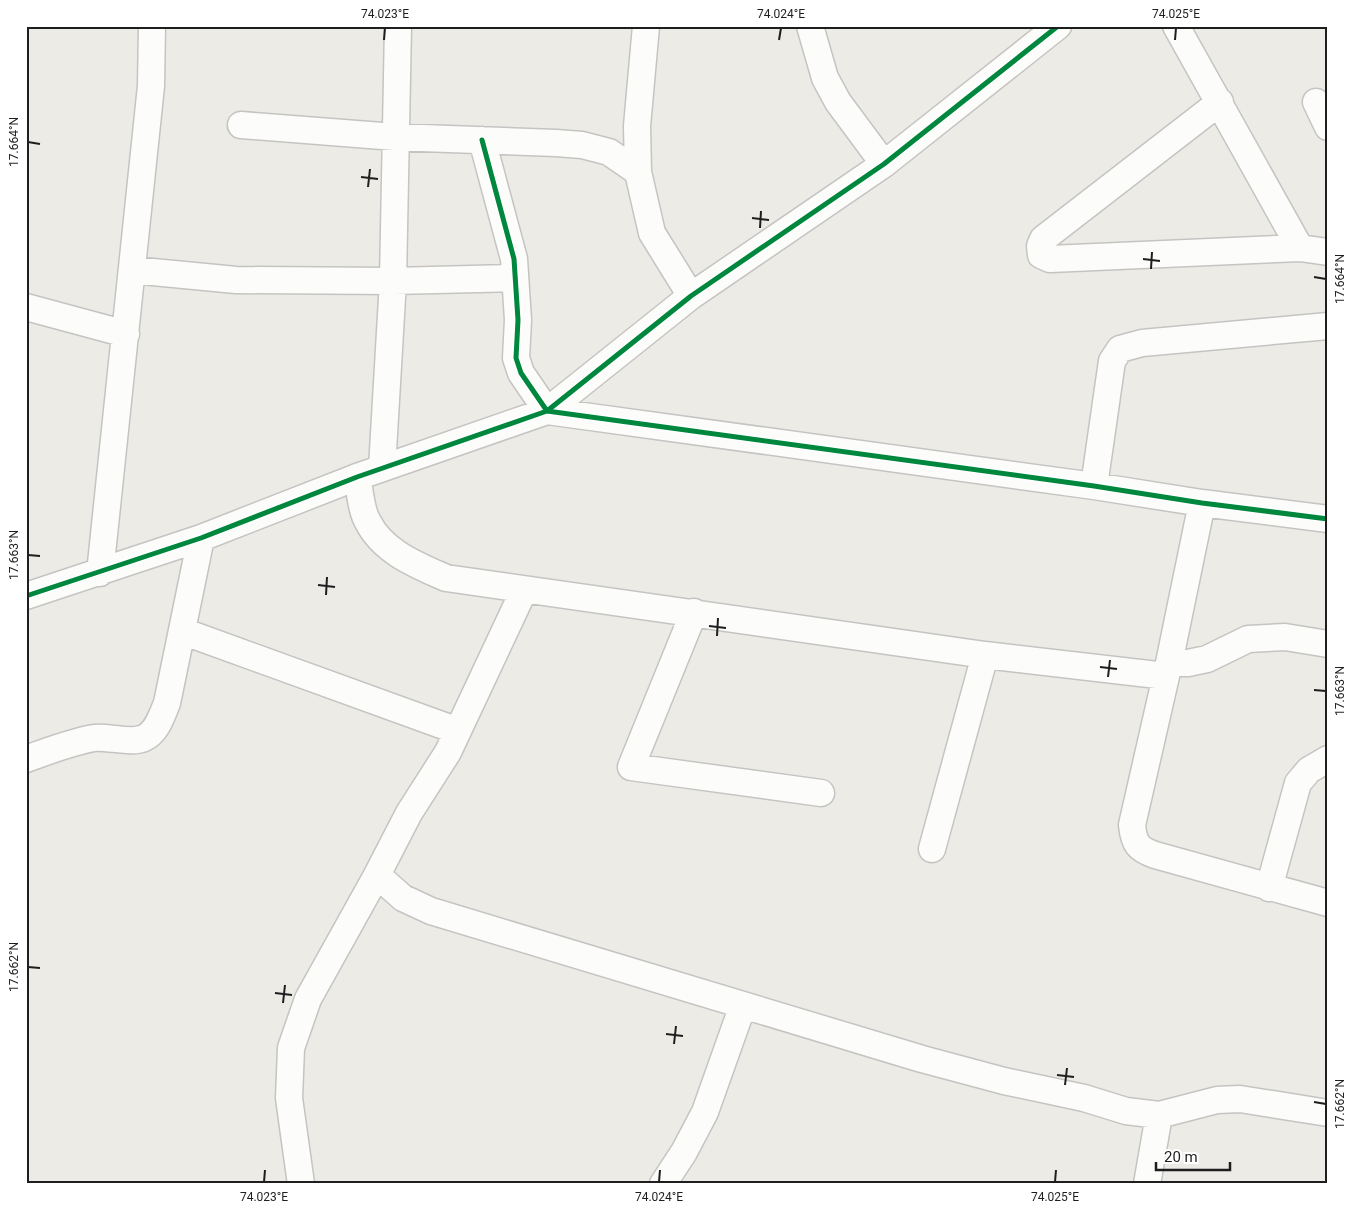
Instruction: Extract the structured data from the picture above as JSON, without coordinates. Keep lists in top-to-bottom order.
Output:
{
  "scale_bar": "20 m",
  "coordinates": [
    "74.023°E",
    "74.024°E",
    "74.025°E",
    "17.664°N",
    "17.663°N",
    "17.662°N"
  ]
}
